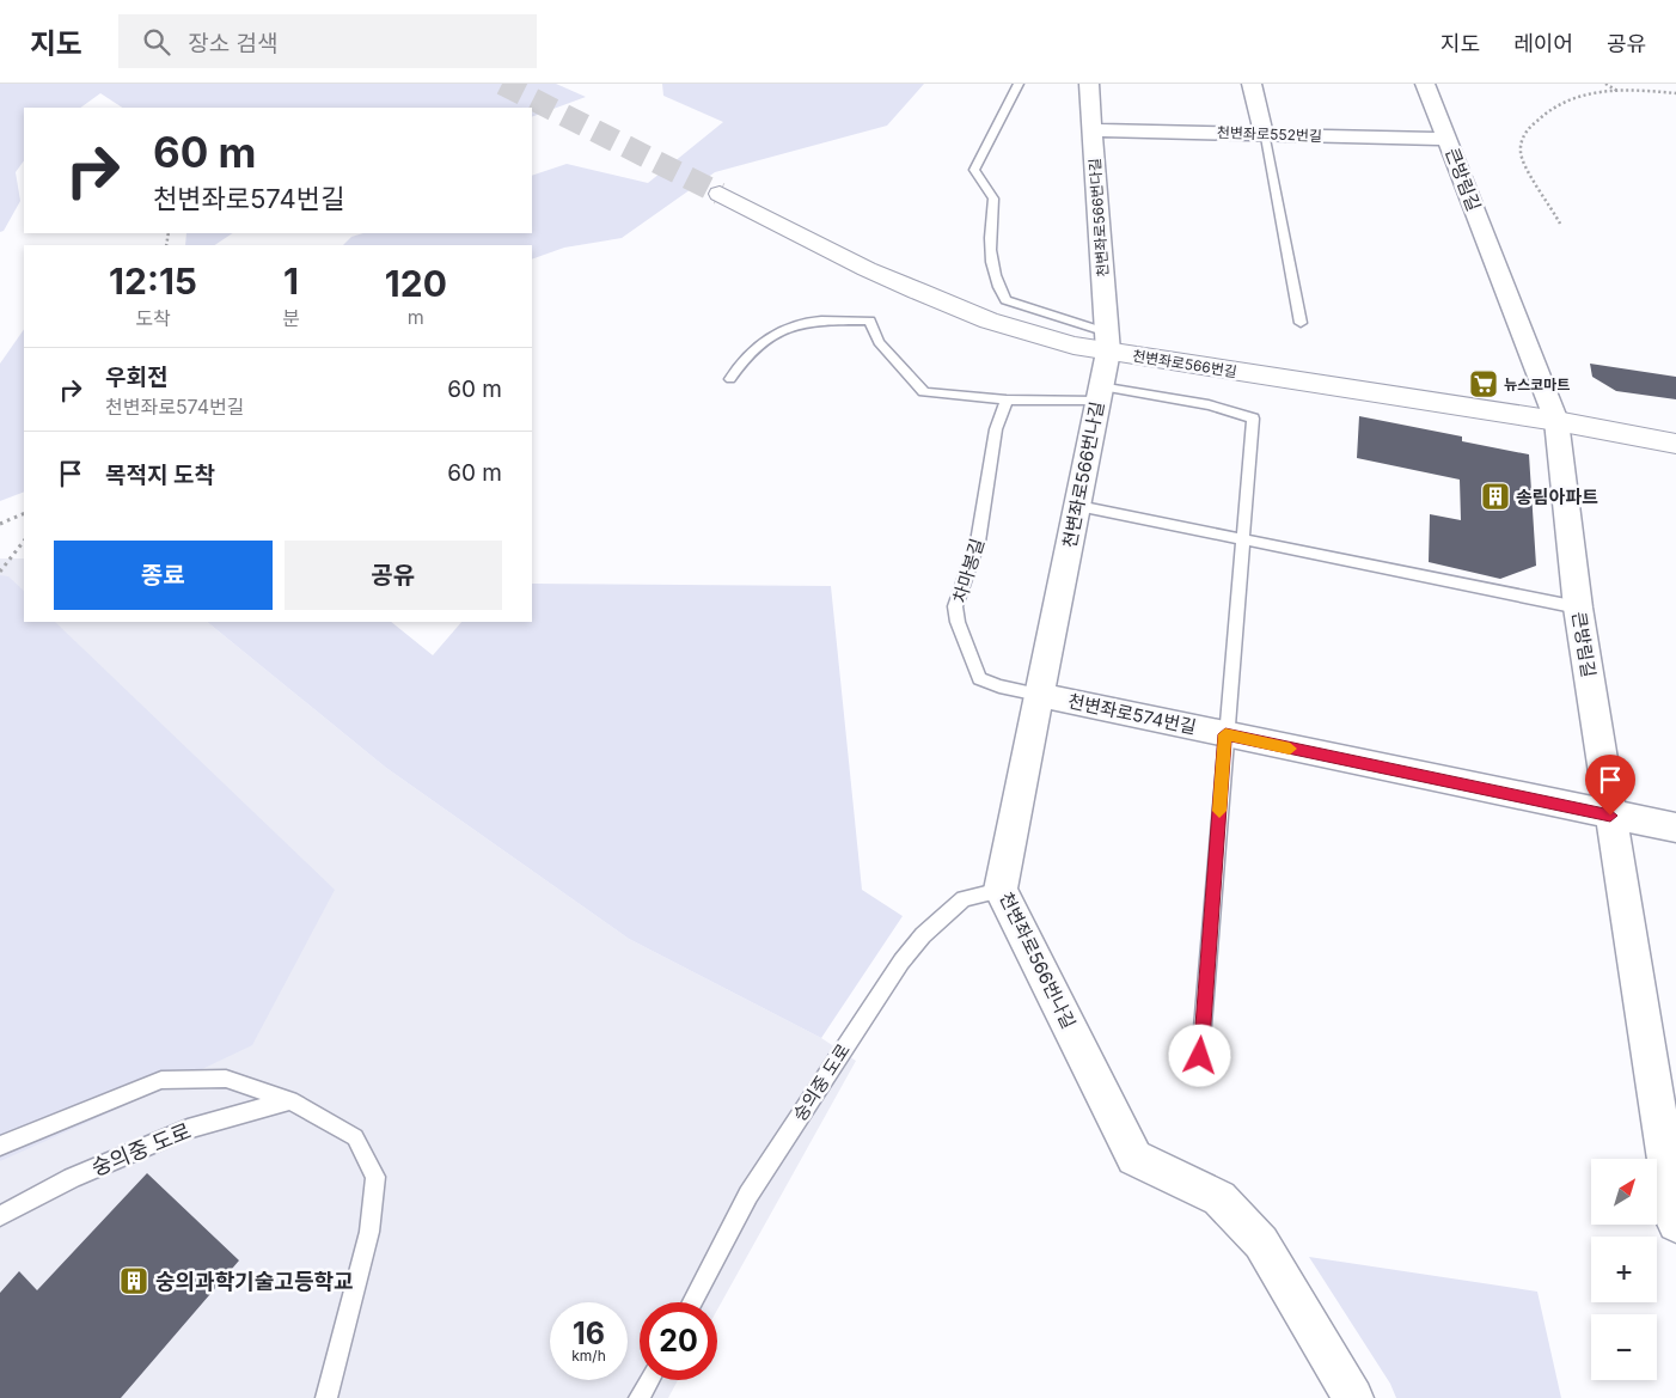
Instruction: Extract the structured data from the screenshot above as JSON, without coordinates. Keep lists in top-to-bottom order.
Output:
{
  "streets": {
    "street": [
      "천변좌로552번길",
      "큰방림길",
      "천변좌로566번다길",
      "천변좌로566번길",
      "천변좌로566번나길",
      "천변좌로574번길"
    ],
    "lane": ["차마봉길", "숭의중 도로"]
  },
  "crossings": [
    ["천변좌로552번길", "큰방림길"],
    ["천변좌로552번길", "천변좌로566번다길"],
    ["큰방림길", "천변좌로566번길"],
    ["큰방림길", "천변좌로574번길"],
    ["천변좌로566번다길", "천변좌로566번길"],
    ["천변좌로566번다길", "천변좌로566번나길"],
    ["천변좌로566번길", "천변좌로566번나길"],
    ["천변좌로566번나길", "차마봉길"],
    ["천변좌로566번나길", "천변좌로574번길"],
    ["천변좌로566번나길", "숭의중 도로"],
    ["차마봉길", "천변좌로574번길"]
  ],
  "places": {
    "supermarket": ["뉴스코마트"],
    "building": ["송림아파트", "숭의과학기술고등학교"]
  },
  "north": "top right",
  "page": {
    "header": "지도",
    "search": "장소 검색",
    "nav": ["지도", "레이어", "공유"],
    "turn": ["60 m", "천변좌로574번길"],
    "eta": [
      "12:15",
      "도착",
      "1",
      "분",
      "120",
      "m"
    ],
    "list": [
      {
        "name": "우회전",
        "note": "천변좌로574번길",
        "value": "60 m"
      },
      {
        "name": "목적지 도착",
        "value": "60 m"
      }
    ],
    "buttons": ["종료", "공유"],
    "map_buttons": ["+", "−"],
    "speed": "16 km/h",
    "limit": "20"
  }
}
